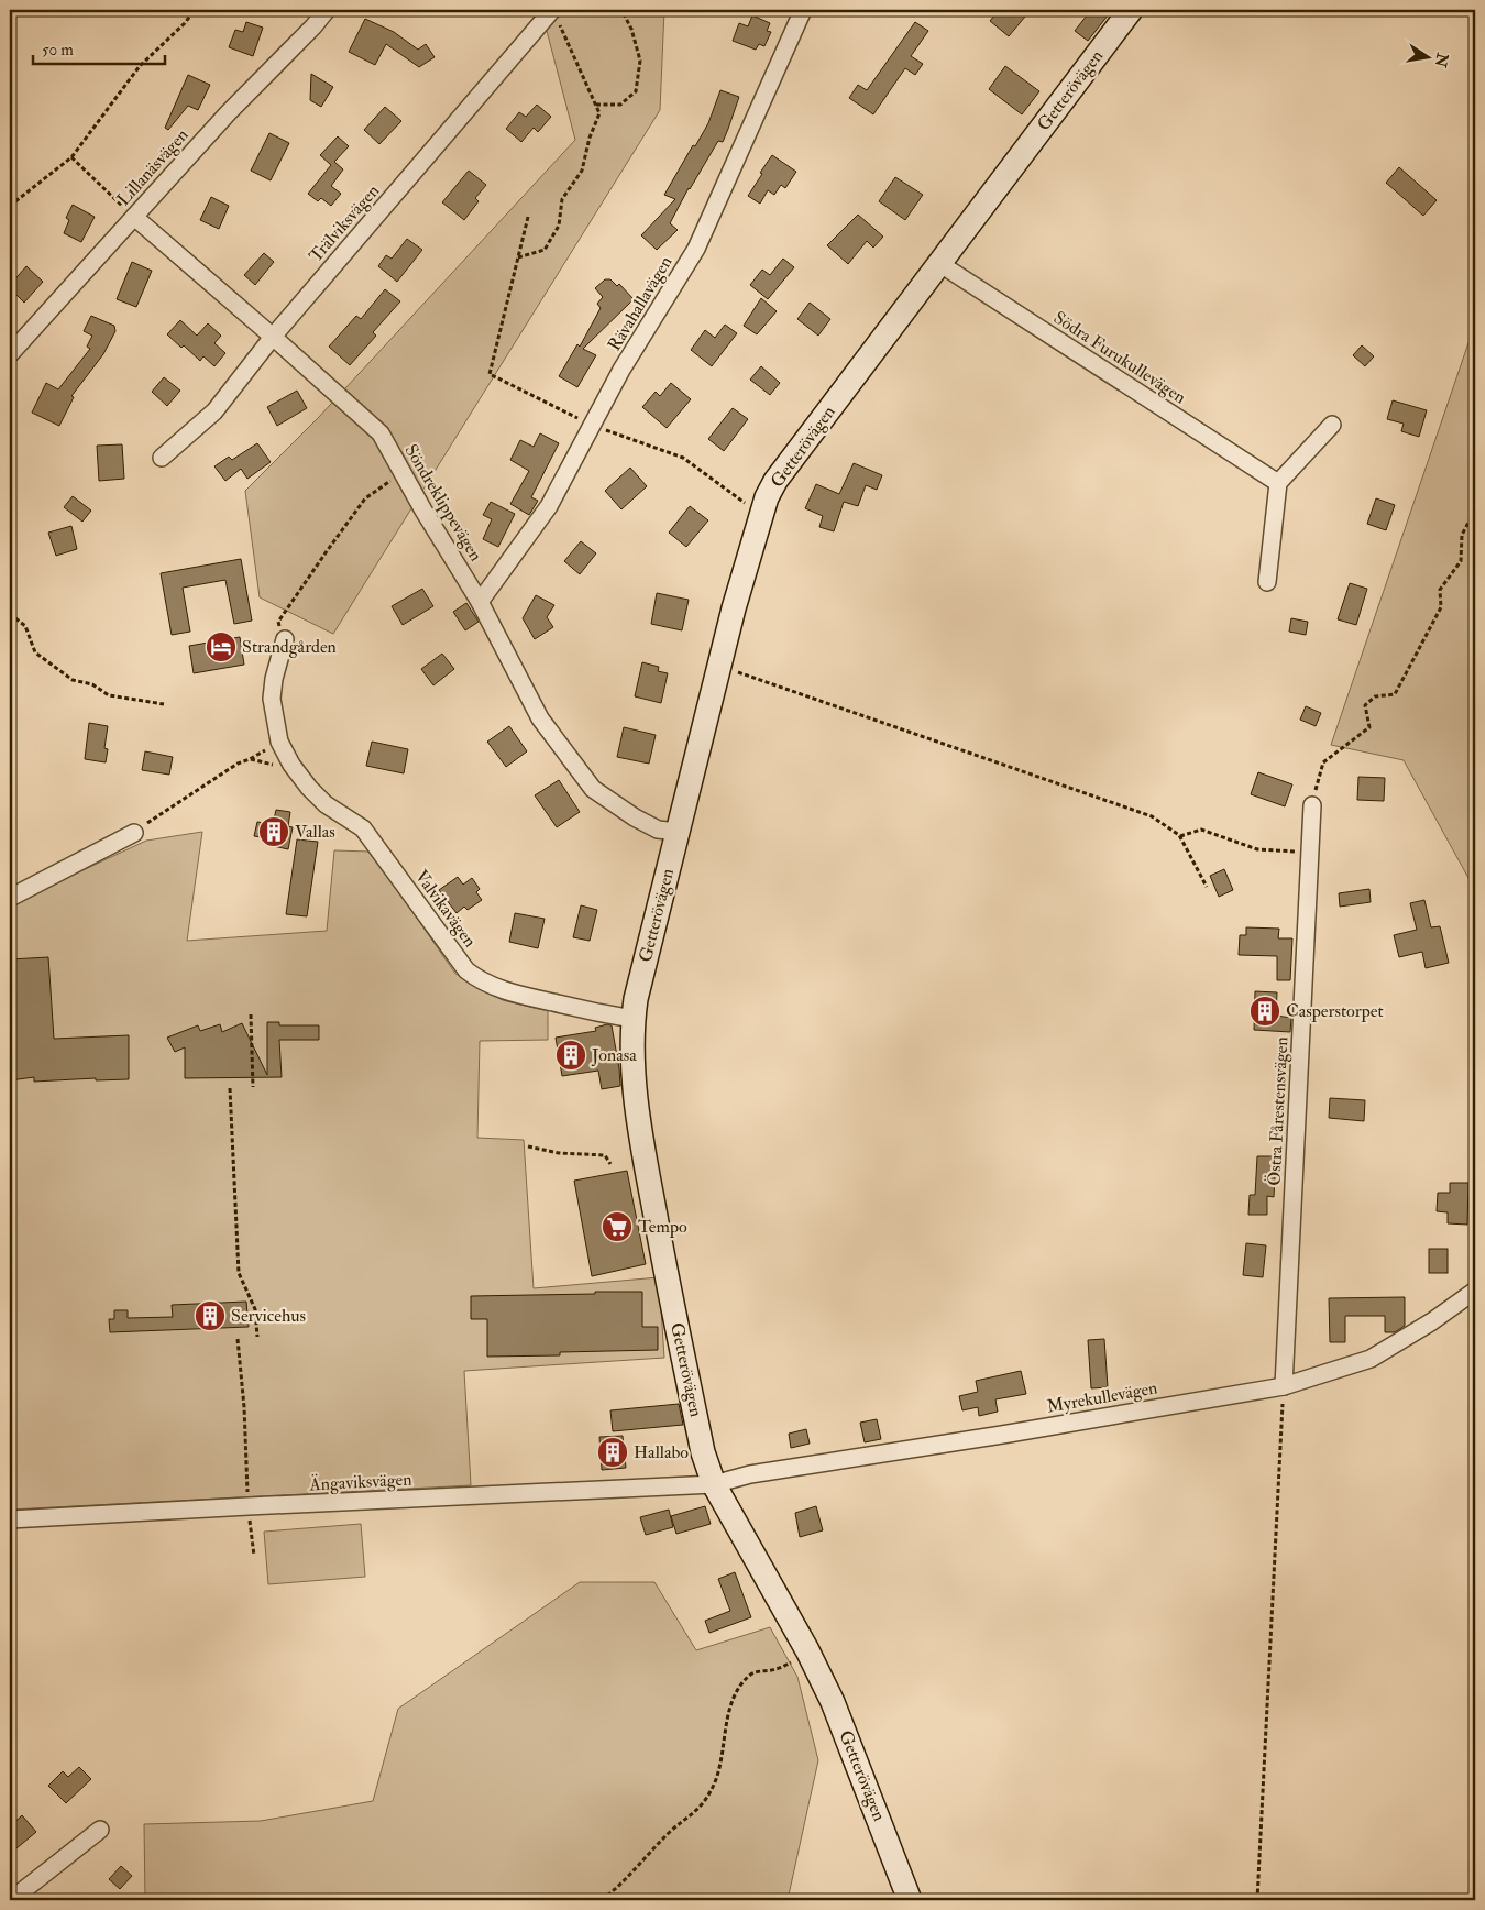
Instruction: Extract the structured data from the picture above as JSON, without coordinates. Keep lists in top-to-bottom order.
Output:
{
  "streets": {
    "street": [
      "Getterövägen",
      "Lillanäsvägen",
      "Trälviksvägen",
      "Rävahallavägen",
      "Södra Furukullevägen",
      "Söndreklippevägen",
      "Valvikavägen",
      "Östra Fårestensvägen",
      "Myrekullevägen",
      "Ängaviksvägen"
    ]
  },
  "crossings": [
    ["Getterövägen", "Södra Furukullevägen"],
    ["Getterövägen", "Söndreklippevägen"],
    ["Getterövägen", "Valvikavägen"],
    ["Getterövägen", "Myrekullevägen"],
    ["Getterövägen", "Ängaviksvägen"],
    ["Lillanäsvägen", "Söndreklippevägen"],
    ["Trälviksvägen", "Söndreklippevägen"],
    ["Rävahallavägen", "Söndreklippevägen"],
    ["Östra Fårestensvägen", "Myrekullevägen"],
    ["Myrekullevägen", "Ängaviksvägen"]
  ],
  "places": {
    "hotel": ["Strandgården"],
    "building": [
      "Vallas",
      "Casperstorpet",
      "Jonasa",
      "Servicehus",
      "Hallabo"
    ],
    "supermarket": ["Tempo"]
  },
  "scale_bar": "50 m",
  "north": "right"
}
